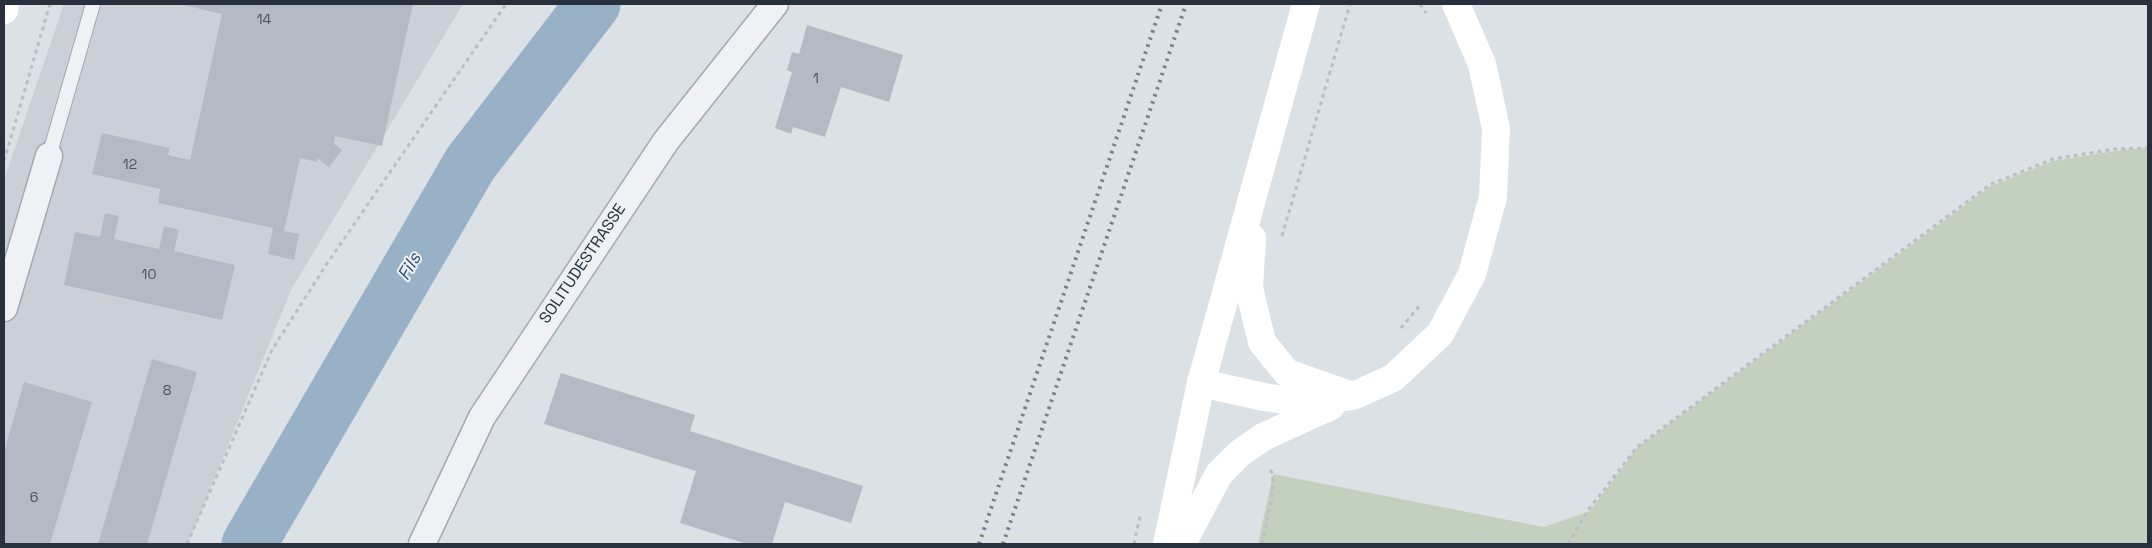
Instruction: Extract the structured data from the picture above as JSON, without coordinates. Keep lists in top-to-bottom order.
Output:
{
  "streets": {
    "street": ["SOLITUDESTRASSE"]
  },
  "water": ["Fils"],
  "house_numbers": [
    "14",
    "1",
    "12",
    "10",
    "8",
    "6"
  ]
}
